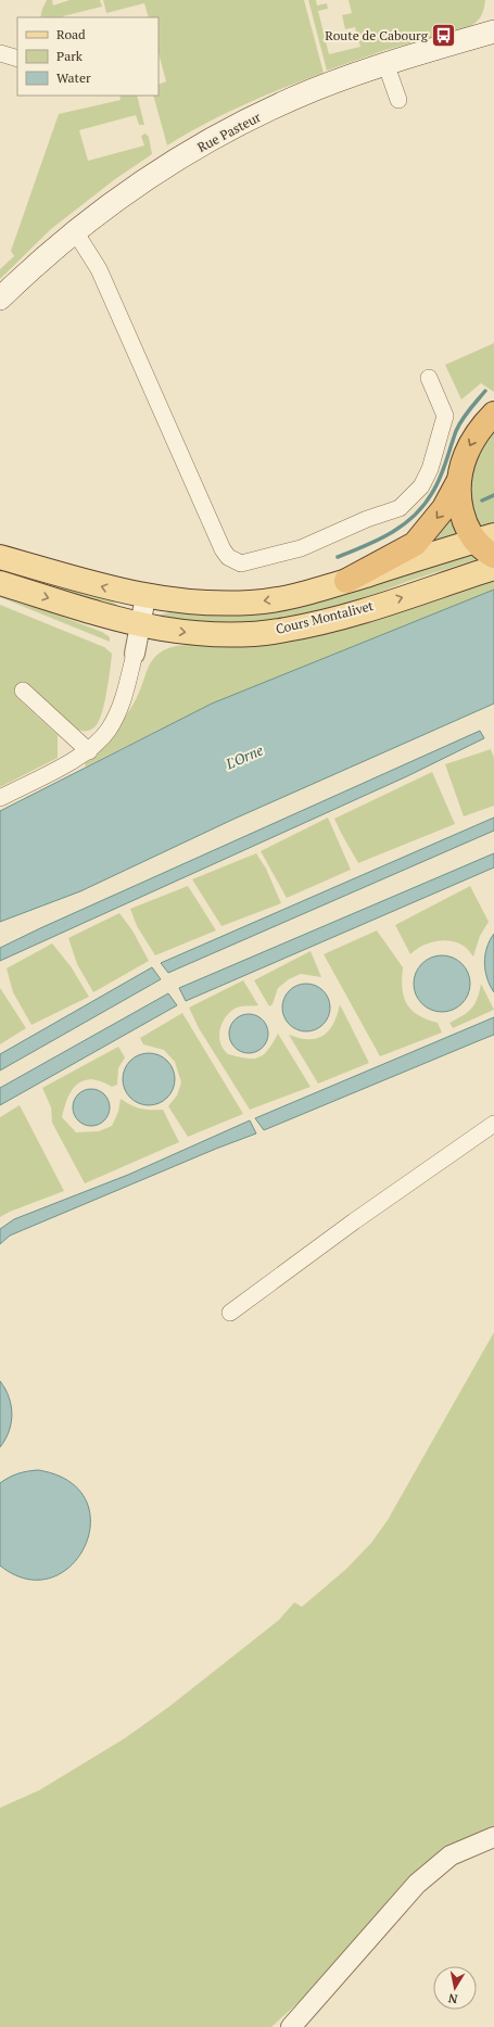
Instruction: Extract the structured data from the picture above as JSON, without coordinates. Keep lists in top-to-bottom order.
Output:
{
  "streets": {
    "main road": ["Rue Pasteur", "Cours Montalivet"]
  },
  "water": ["L'Orne"],
  "places": {
    "bus stop": ["Route de Cabourg"]
  },
  "legend": ["Road", "Park", "Water"],
  "north": "bottom"
}
